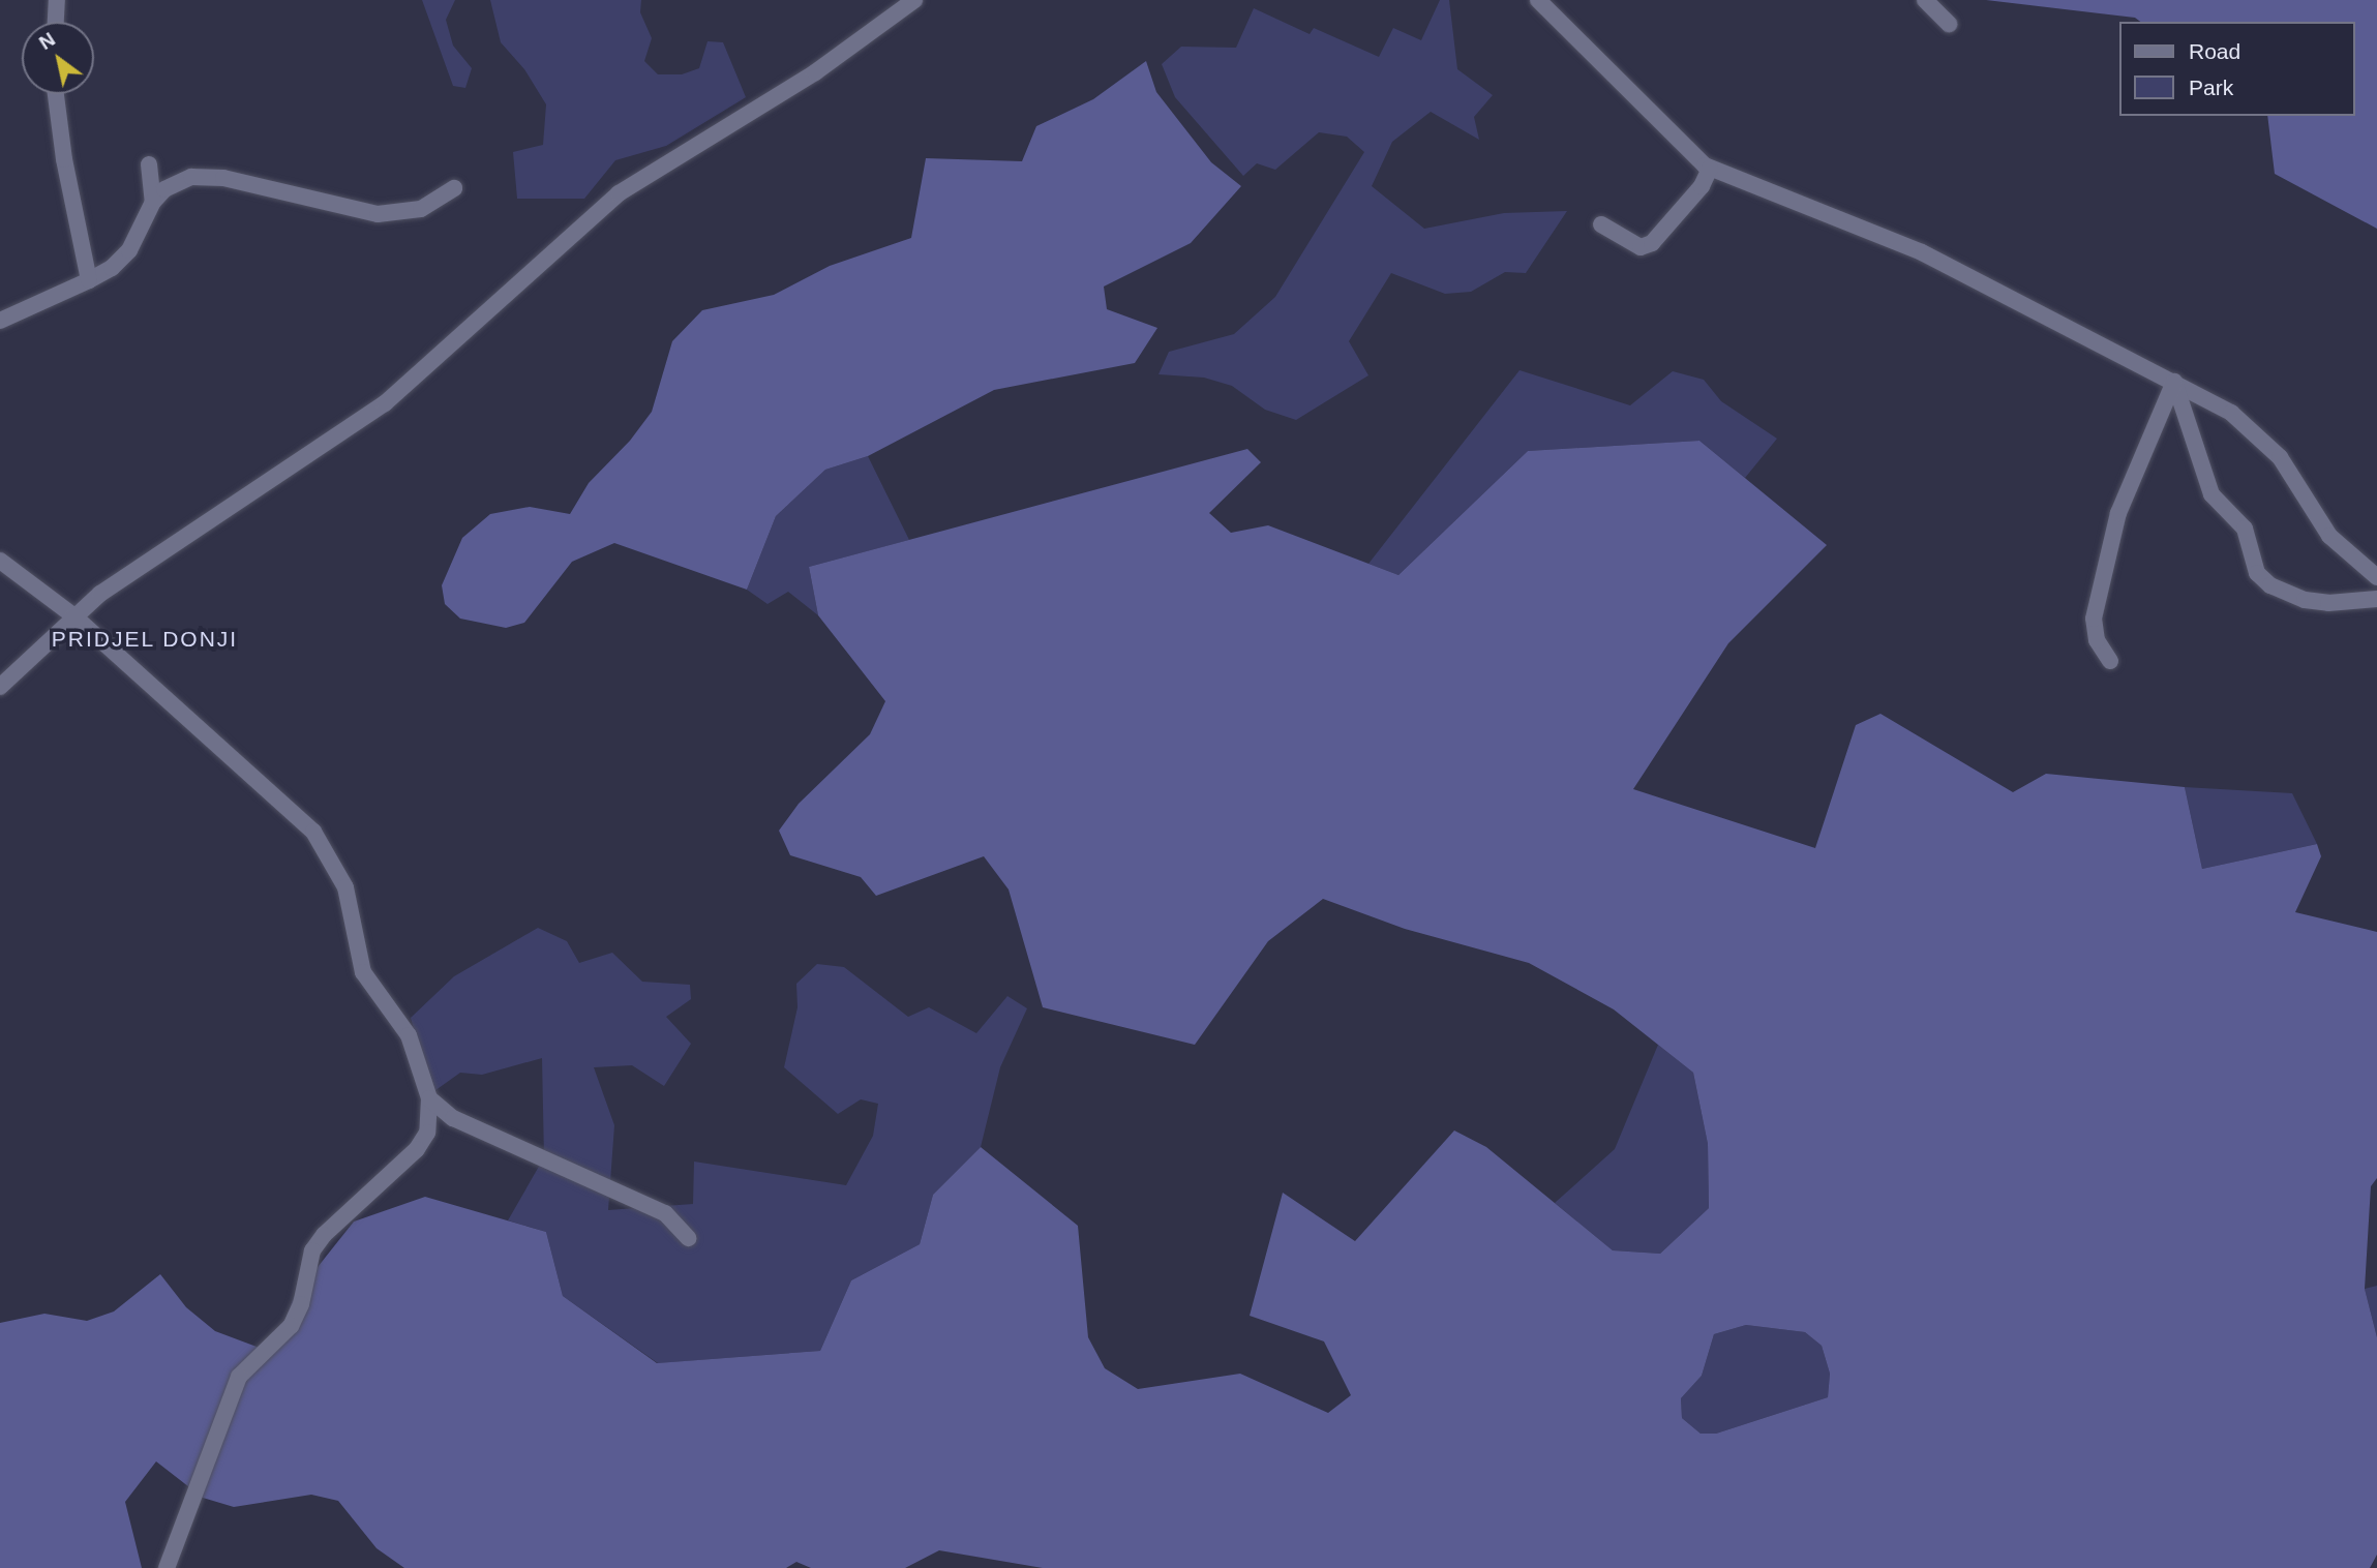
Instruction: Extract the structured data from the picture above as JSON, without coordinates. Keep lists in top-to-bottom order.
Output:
{
  "districts": ["PRIDJEL DONJI"],
  "legend": ["Road", "Park"],
  "north": "top left"
}
